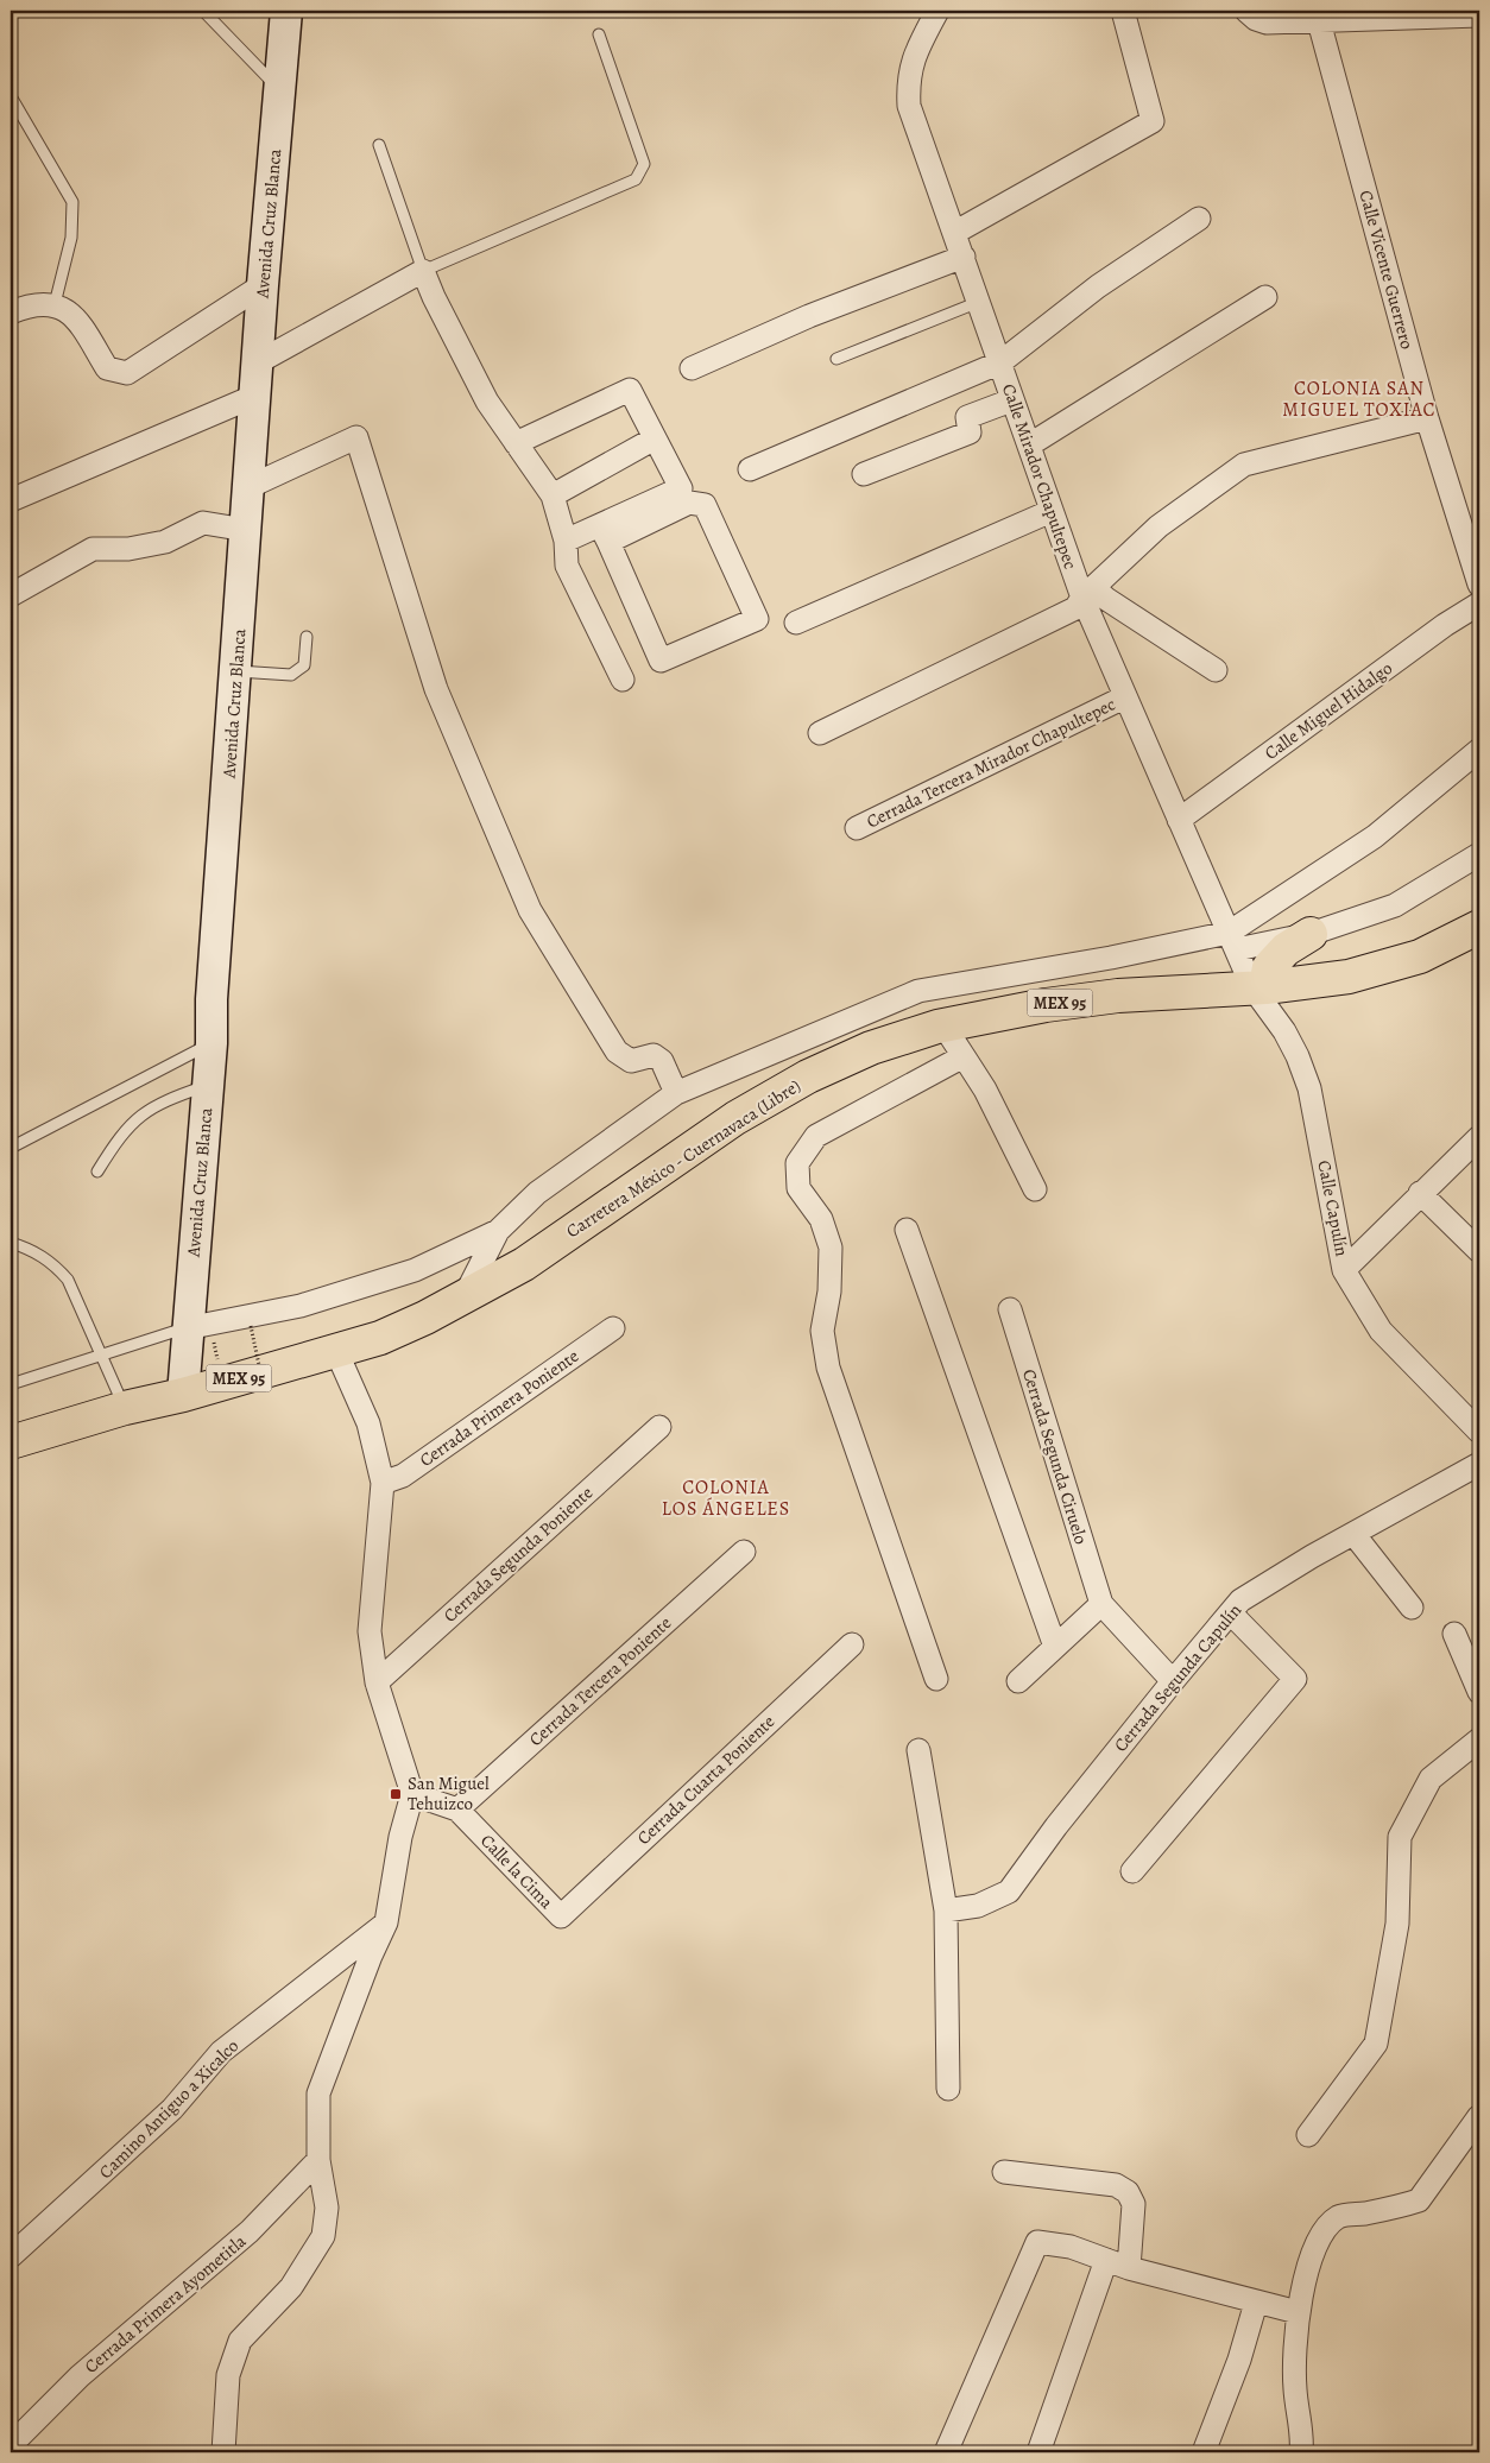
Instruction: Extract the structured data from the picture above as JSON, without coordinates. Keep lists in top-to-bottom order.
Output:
{
  "streets": {
    "main road": ["Avenida Cruz Blanca", "MEX 95", "Carretera México - Cuernavaca (Libre)"],
    "street": [
      "Calle Vicente Guerrero",
      "Calle Mirador Chapultepec",
      "Calle Miguel Hidalgo",
      "Cerrada Tercera Mirador Chapultepec",
      "Calle Capulín",
      "Cerrada Primera Poniente",
      "Cerrada Segunda Ciruelo",
      "Cerrada Segunda Poniente",
      "Cerrada Segunda Capulín",
      "Cerrada Tercera Poniente",
      "Cerrada Cuarta Poniente",
      "Calle la Cima",
      "Camino Antiguo a Xicalco",
      "Cerrada Primera Ayometitla"
    ]
  },
  "crossings": [
    ["Avenida Cruz Blanca", "Carretera México - Cuernavaca (Libre)"],
    ["Calle Mirador Chapultepec", "Calle Miguel Hidalgo"],
    ["Calle Mirador Chapultepec", "Cerrada Tercera Mirador Chapultepec"],
    ["Calle Mirador Chapultepec", "Calle Capulín"],
    ["Carretera México - Cuernavaca (Libre)", "Calle Capulín"],
    ["Cerrada Tercera Poniente", "Calle la Cima"],
    ["Cerrada Cuarta Poniente", "Calle la Cima"]
  ],
  "districts": ["COLONIA SAN MIGUEL TOXIAC", "COLONIA LOS ÁNGELES"],
  "places": {
    "transit": ["San Miguel Tehuizco"]
  }
}
